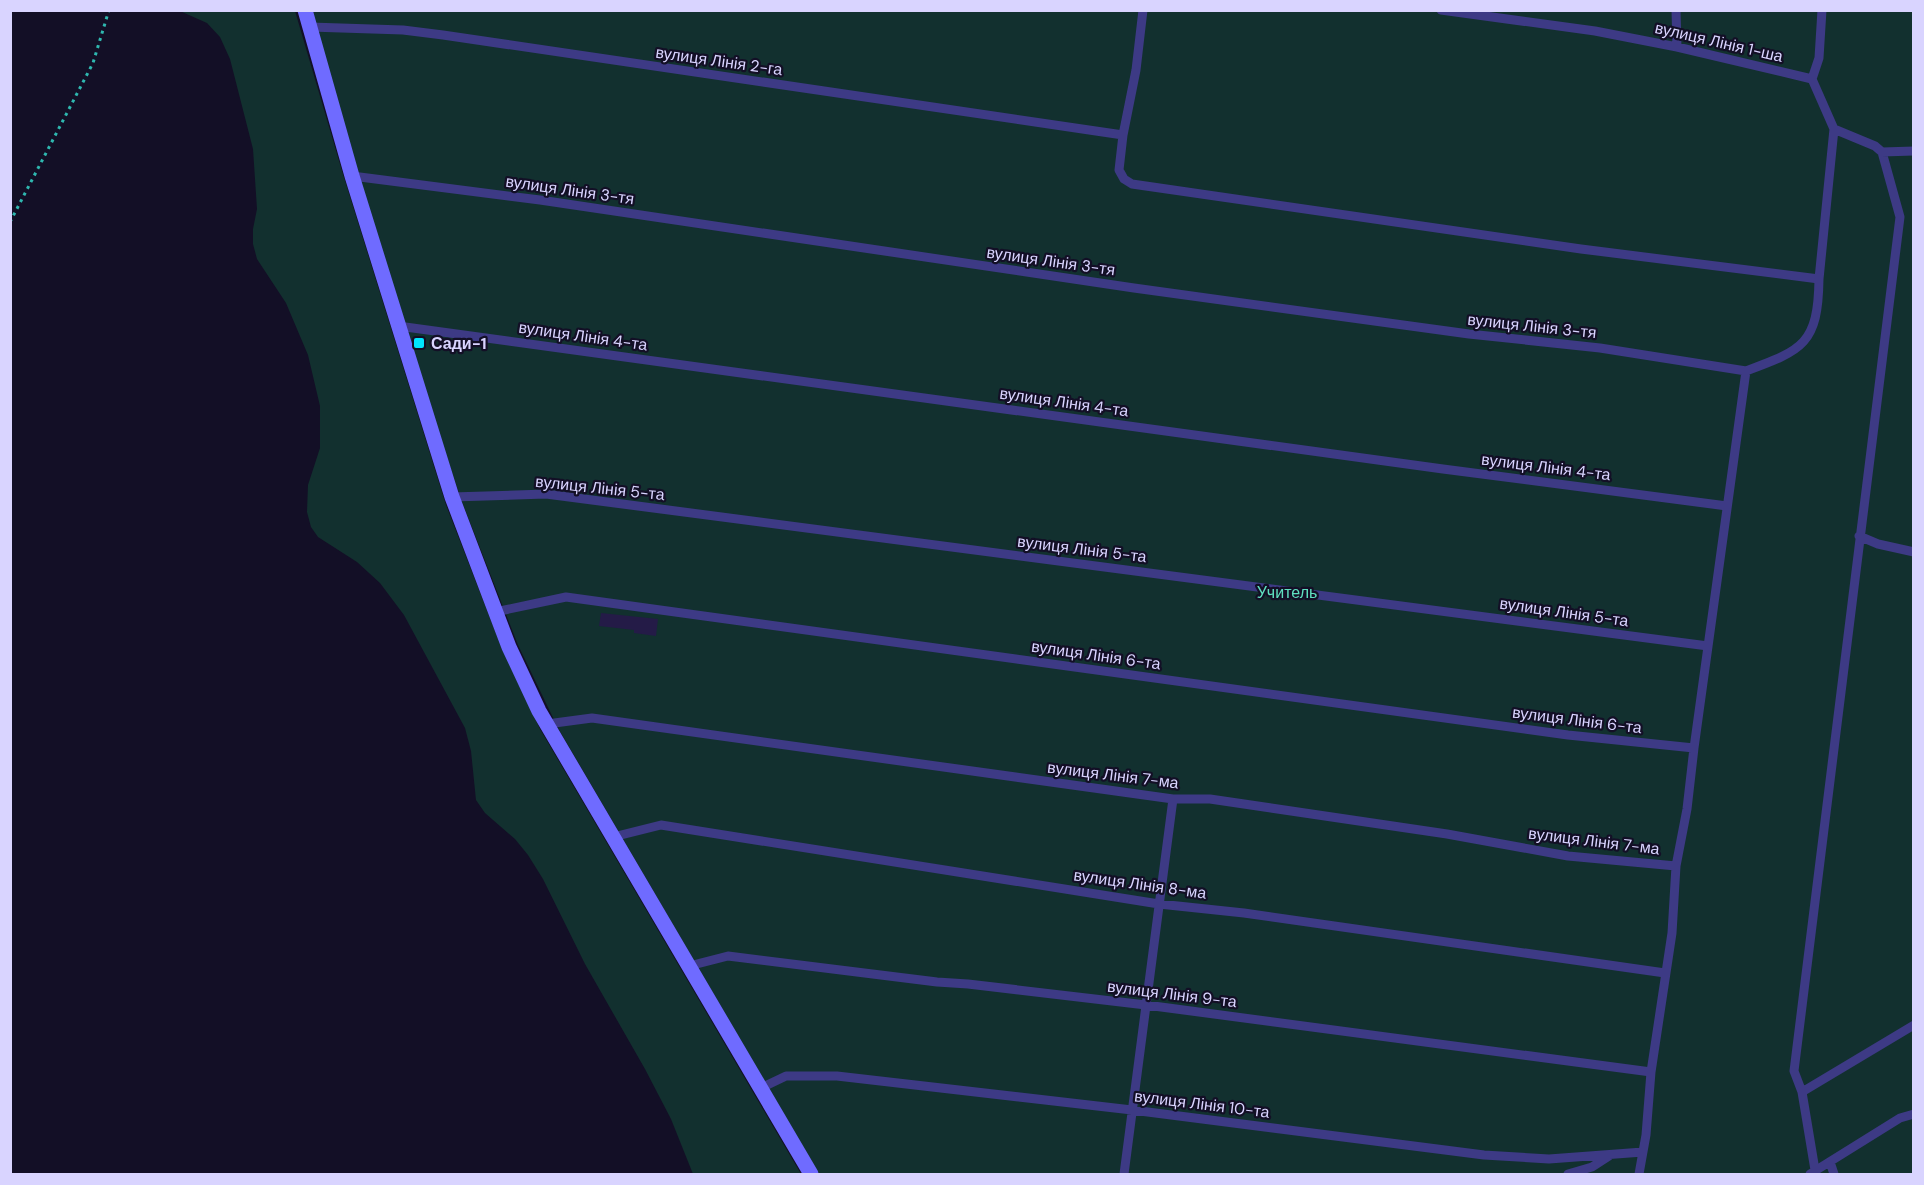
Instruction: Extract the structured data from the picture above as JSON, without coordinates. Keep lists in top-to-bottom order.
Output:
{
  "streets": {
    "lane": [
      "вулиця Лінія 1-ша",
      "вулиця Лінія 2-га",
      "вулиця Лінія 3-тя",
      "вулиця Лінія 4-та",
      "вулиця Лінія 5-та",
      "вулиця Лінія 6-та",
      "вулиця Лінія 7-ма",
      "вулиця Лінія 8-ма",
      "вулиця Лінія 9-та",
      "вулиця Лінія 10-та"
    ]
  },
  "parks": ["Учитель"],
  "places": {
    "transit": ["Сади-1"]
  }
}
